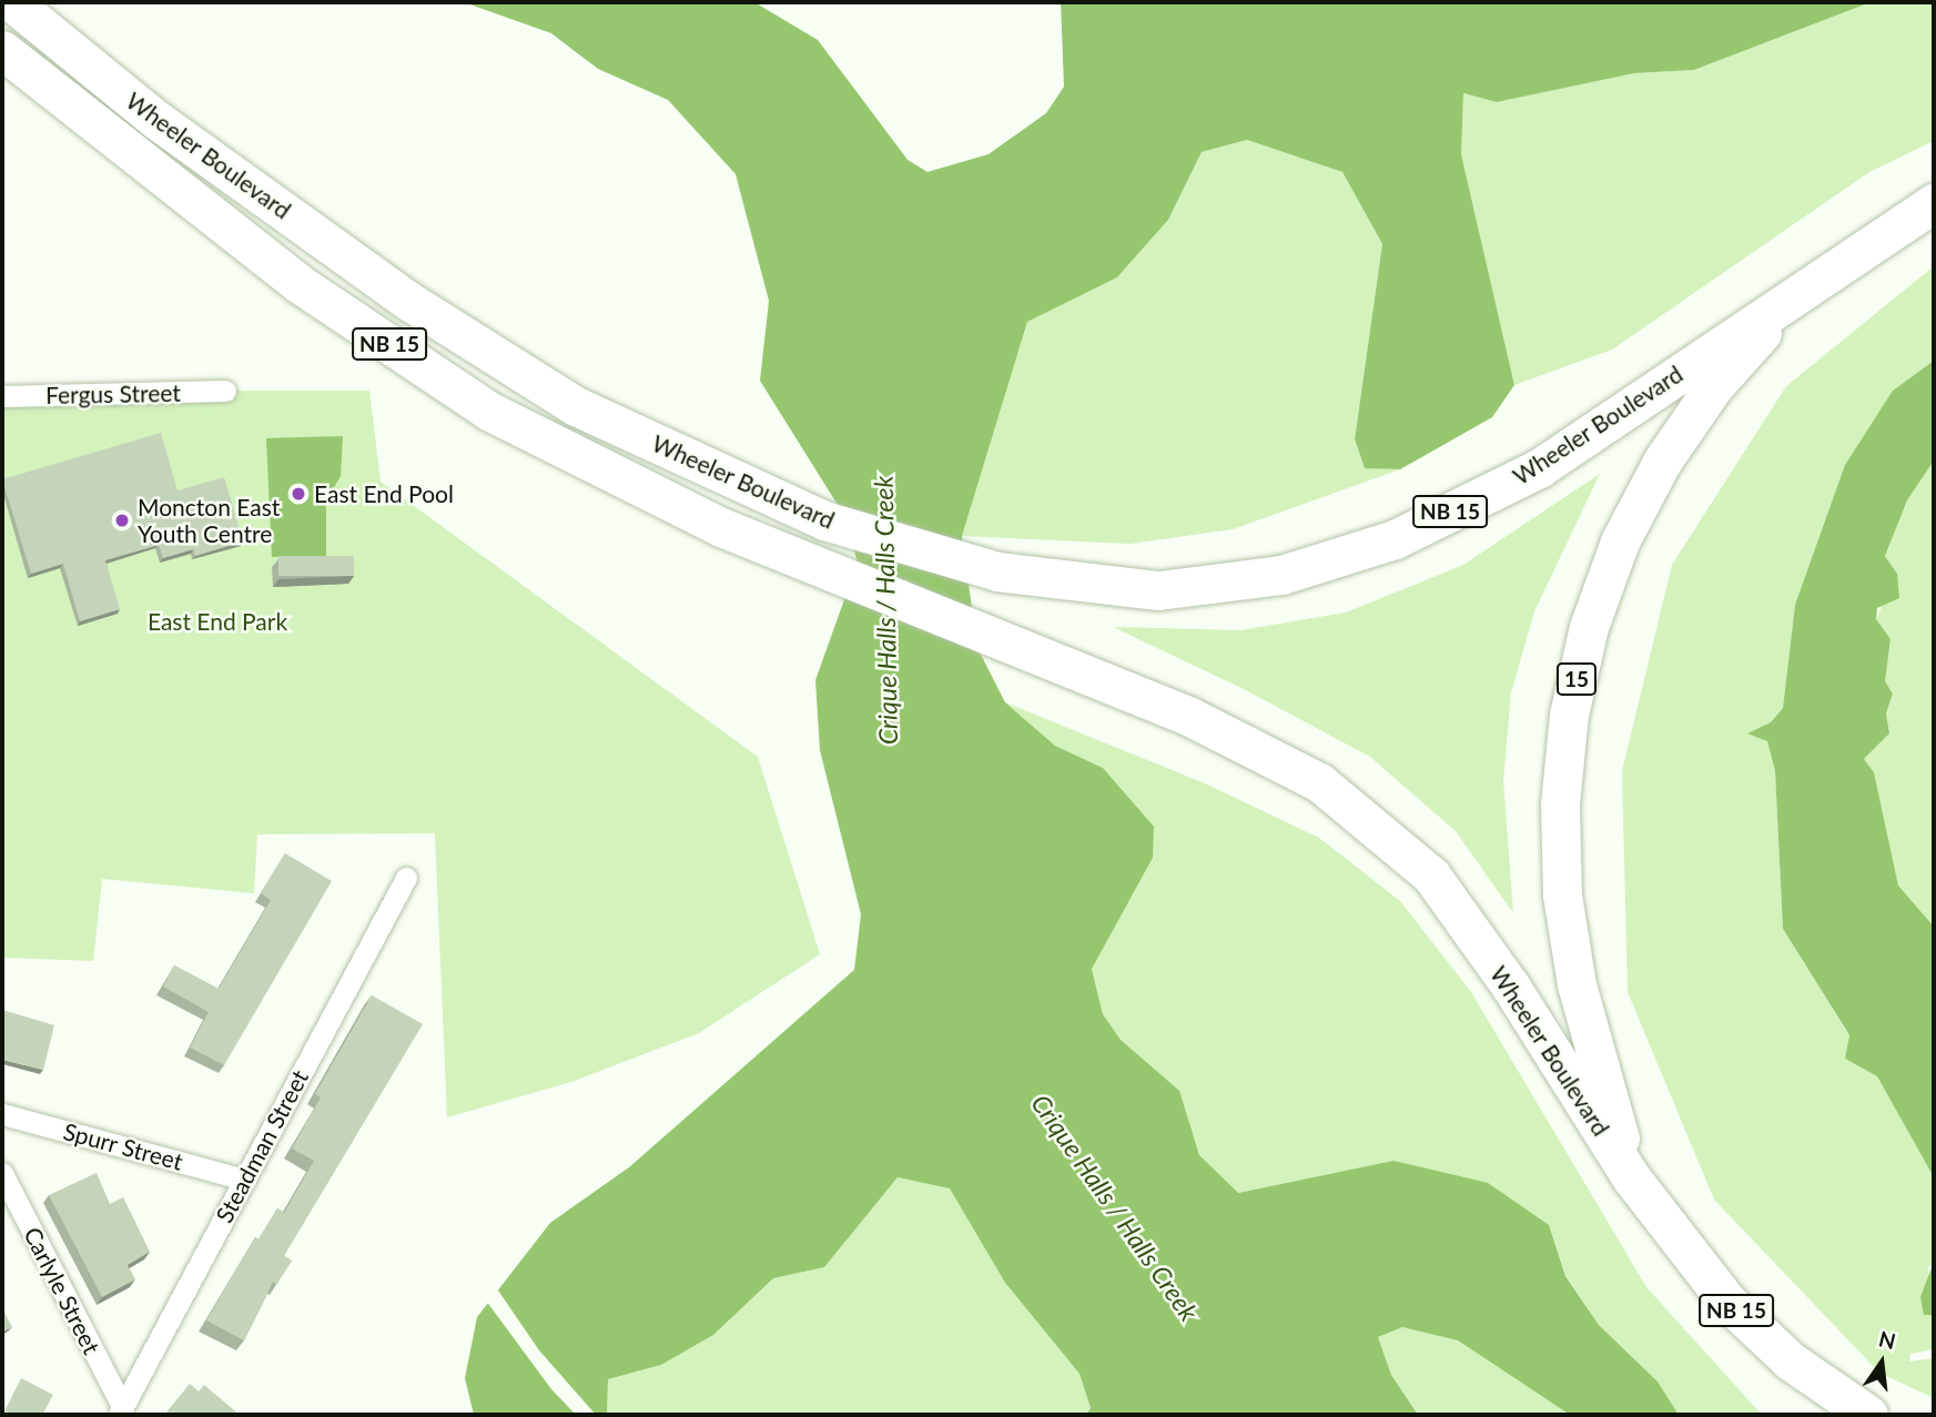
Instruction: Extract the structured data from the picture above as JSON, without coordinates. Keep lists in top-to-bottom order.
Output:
{
  "streets": {
    "highway": ["Wheeler Boulevard", "NB 15", "15"],
    "street": [
      "Fergus Street",
      "Spurr Street",
      "Steadman Street",
      "Carlyle Street"
    ]
  },
  "crossings": [
    ["Wheeler Boulevard", "NB 15"],
    ["Wheeler Boulevard", "15"],
    ["NB 15", "15"],
    ["Spurr Street", "Steadman Street"],
    ["Steadman Street", "Carlyle Street"]
  ],
  "water": ["Crique Halls / Halls Creek"],
  "parks": ["East End Park"],
  "places": ["East End Pool", "Moncton East Youth Centre"],
  "north": "top"
}
